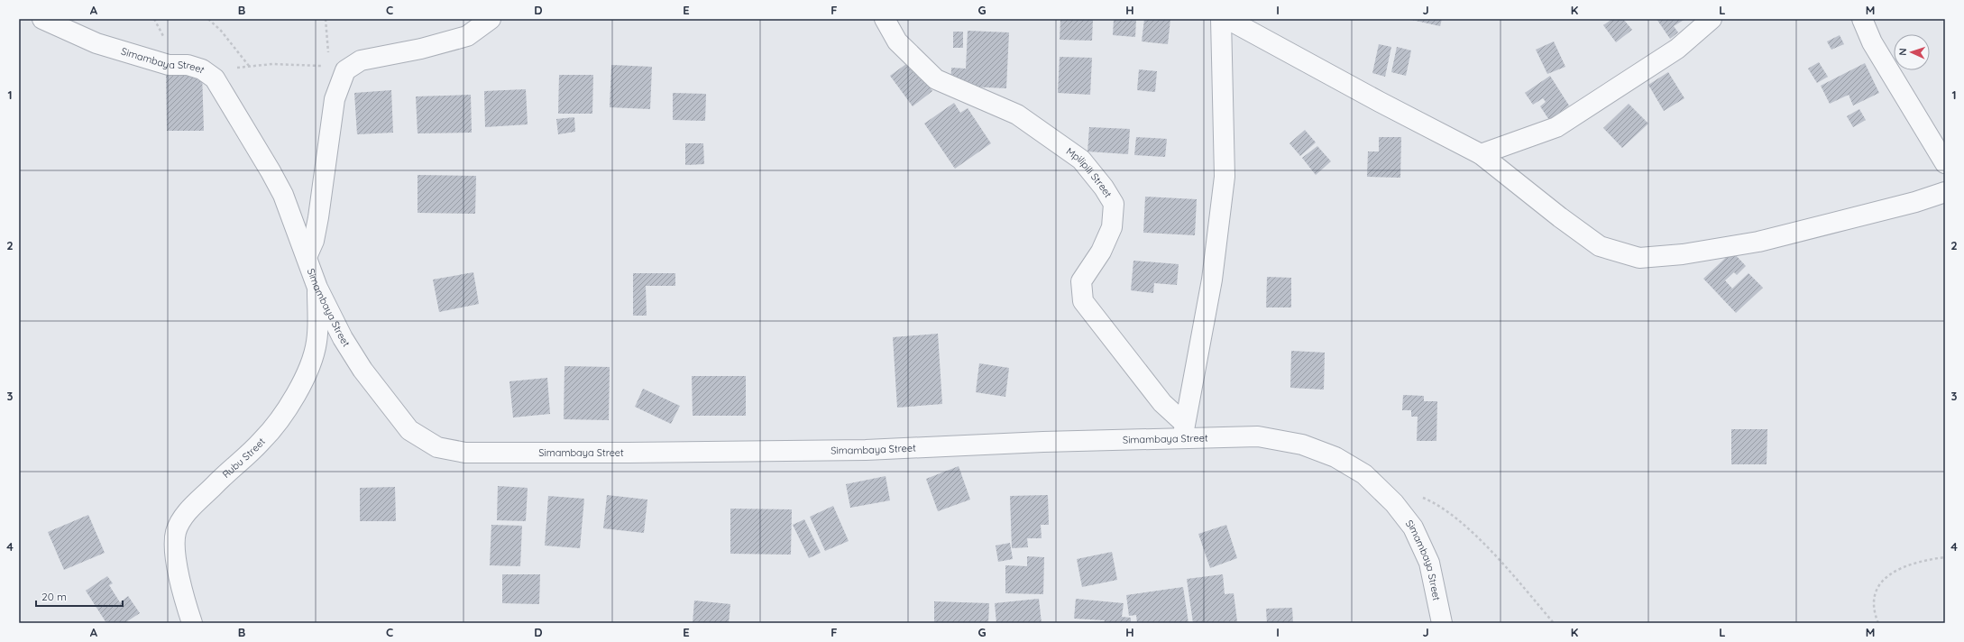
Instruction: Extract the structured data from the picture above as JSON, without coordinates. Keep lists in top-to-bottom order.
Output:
{
  "streets": {
    "street": ["Simambaya Street", "Mpilipili Street", "Rubu Street"]
  },
  "crossings": [
    ["Simambaya Street", "Mpilipili Street"],
    ["Simambaya Street", "Rubu Street"]
  ],
  "scale_bar": "20 m",
  "north": "left",
  "grid": {
    "columns": [
      "A",
      "B",
      "C",
      "D",
      "E",
      "F",
      "G",
      "H",
      "I",
      "J",
      "K",
      "L",
      "M"
    ],
    "rows": [
      "1",
      "2",
      "3",
      "4"
    ]
  }
}
